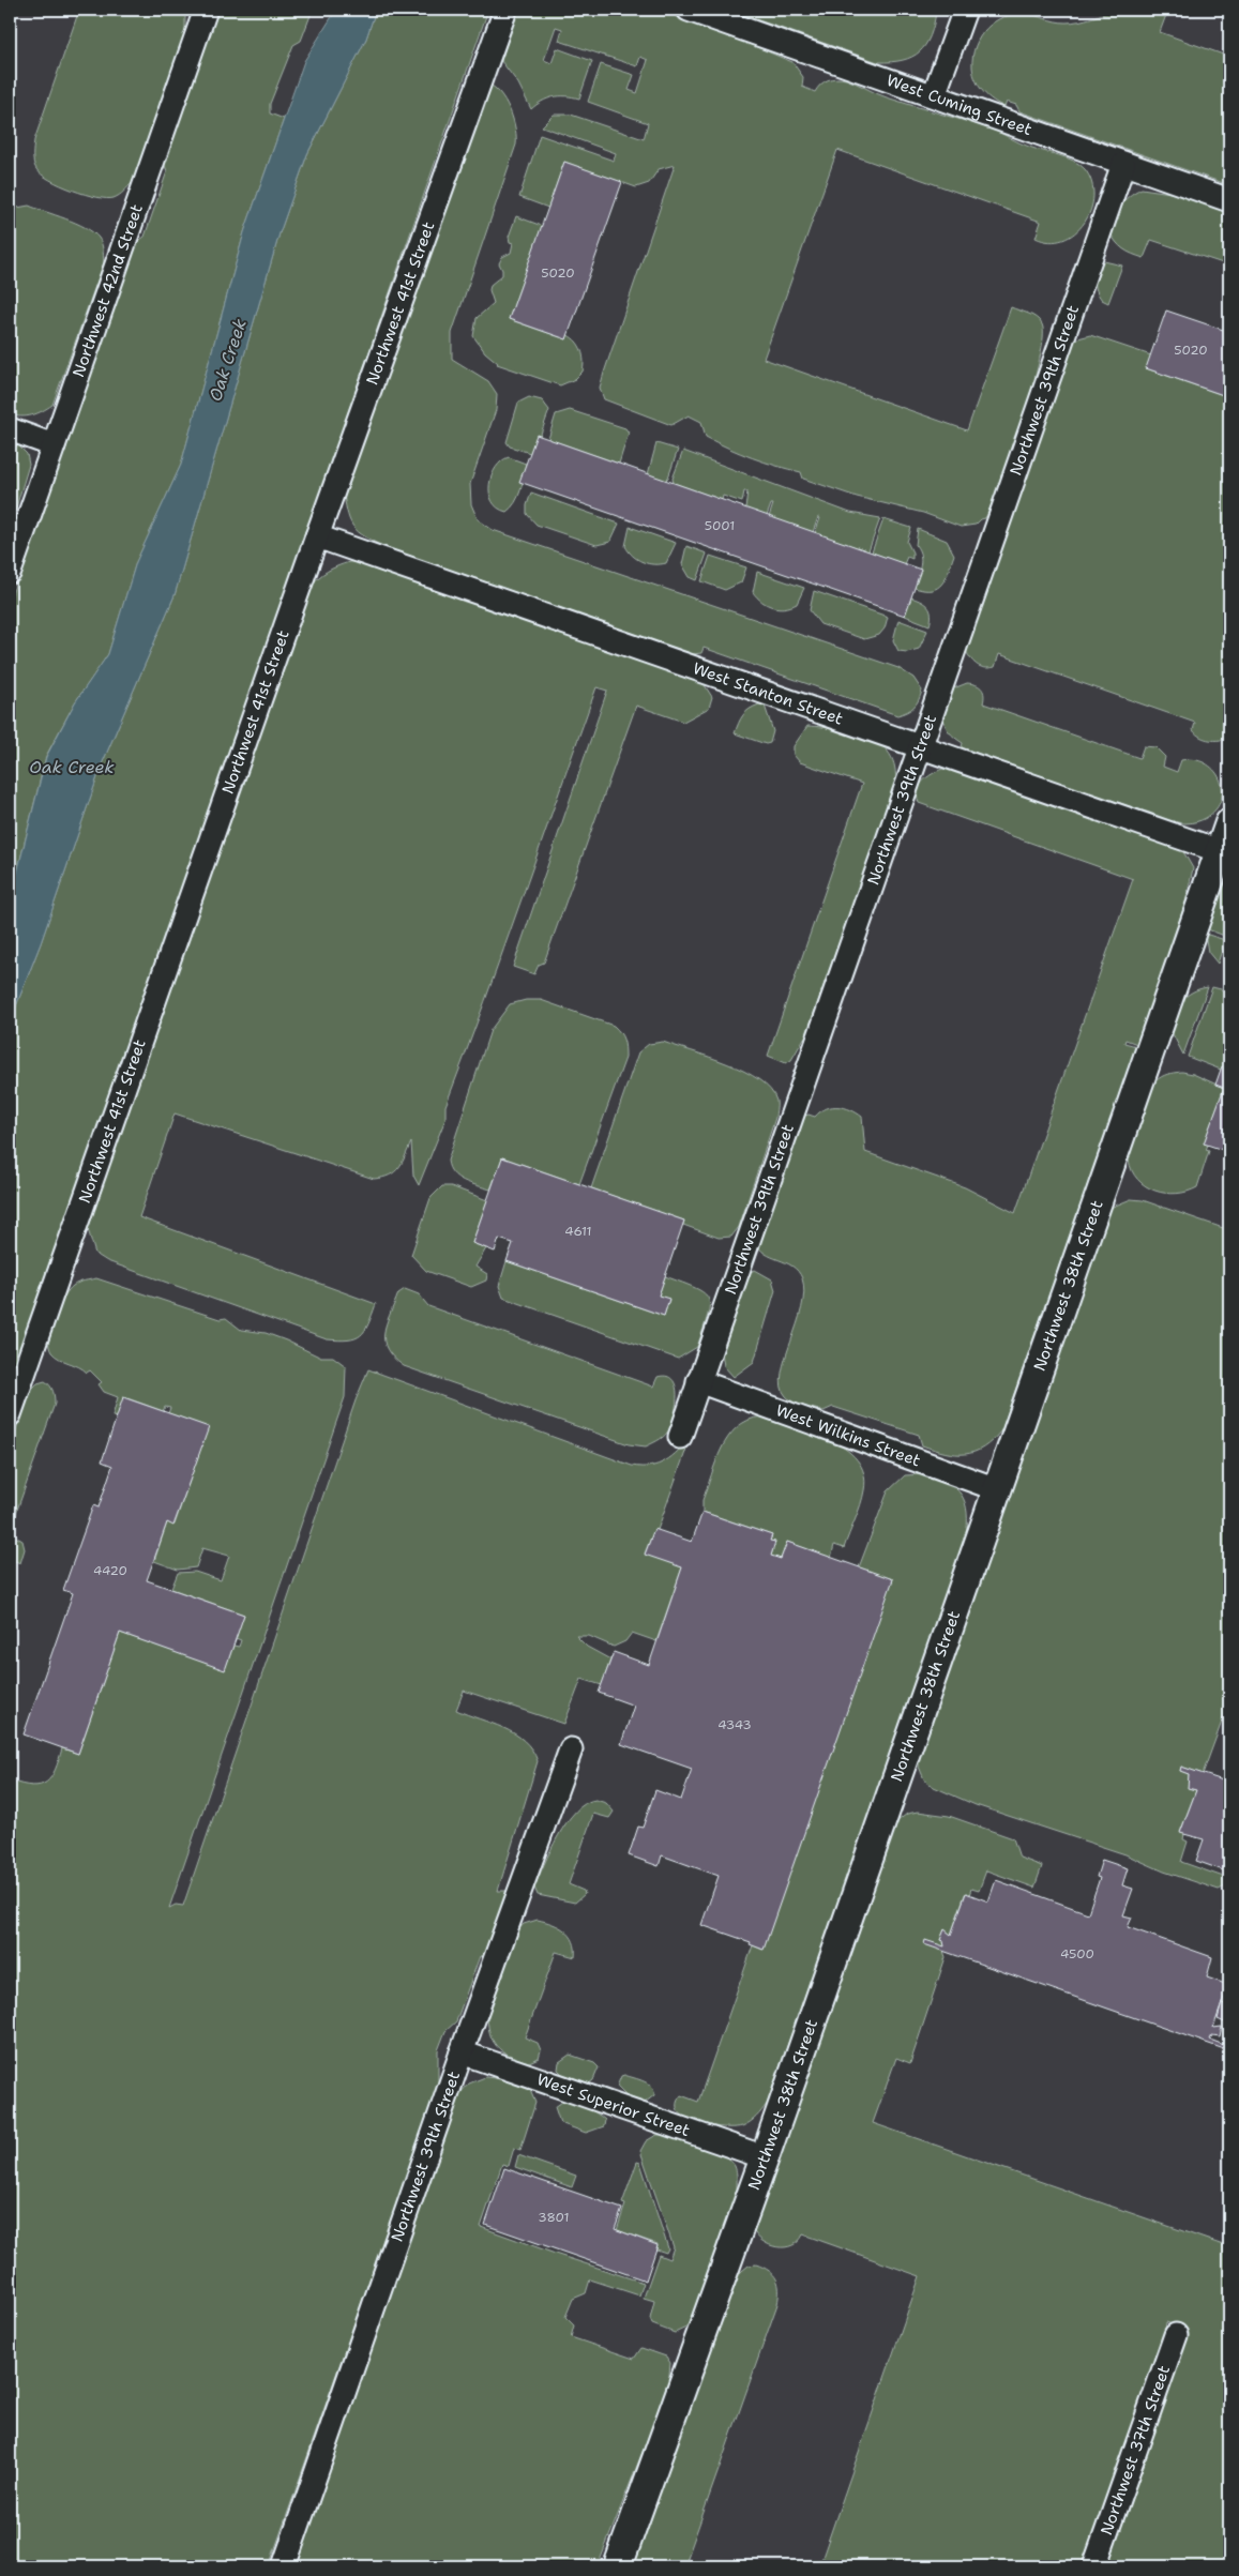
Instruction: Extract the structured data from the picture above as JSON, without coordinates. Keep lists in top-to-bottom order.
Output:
{
  "streets": {
    "main road": ["Northwest 38th Street"],
    "street": [
      "West Cuming Street",
      "Northwest 42nd Street",
      "Northwest 41st Street",
      "Northwest 39th Street",
      "West Stanton Street",
      "West Wilkins Street",
      "West Superior Street",
      "Northwest 37th Street"
    ]
  },
  "crossings": [
    ["West Cuming Street", "Northwest 39th Street"],
    ["Northwest 41st Street", "West Stanton Street"],
    ["Northwest 39th Street", "West Stanton Street"],
    ["Northwest 39th Street", "West Wilkins Street"],
    ["Northwest 39th Street", "West Superior Street"],
    ["West Stanton Street", "Northwest 38th Street"],
    ["Northwest 38th Street", "West Wilkins Street"],
    ["Northwest 38th Street", "West Superior Street"]
  ],
  "water": ["Oak Creek"],
  "house_numbers": [
    "5020",
    "5020",
    "5001",
    "4611",
    "4420",
    "4343",
    "4500",
    "3801"
  ]
}
